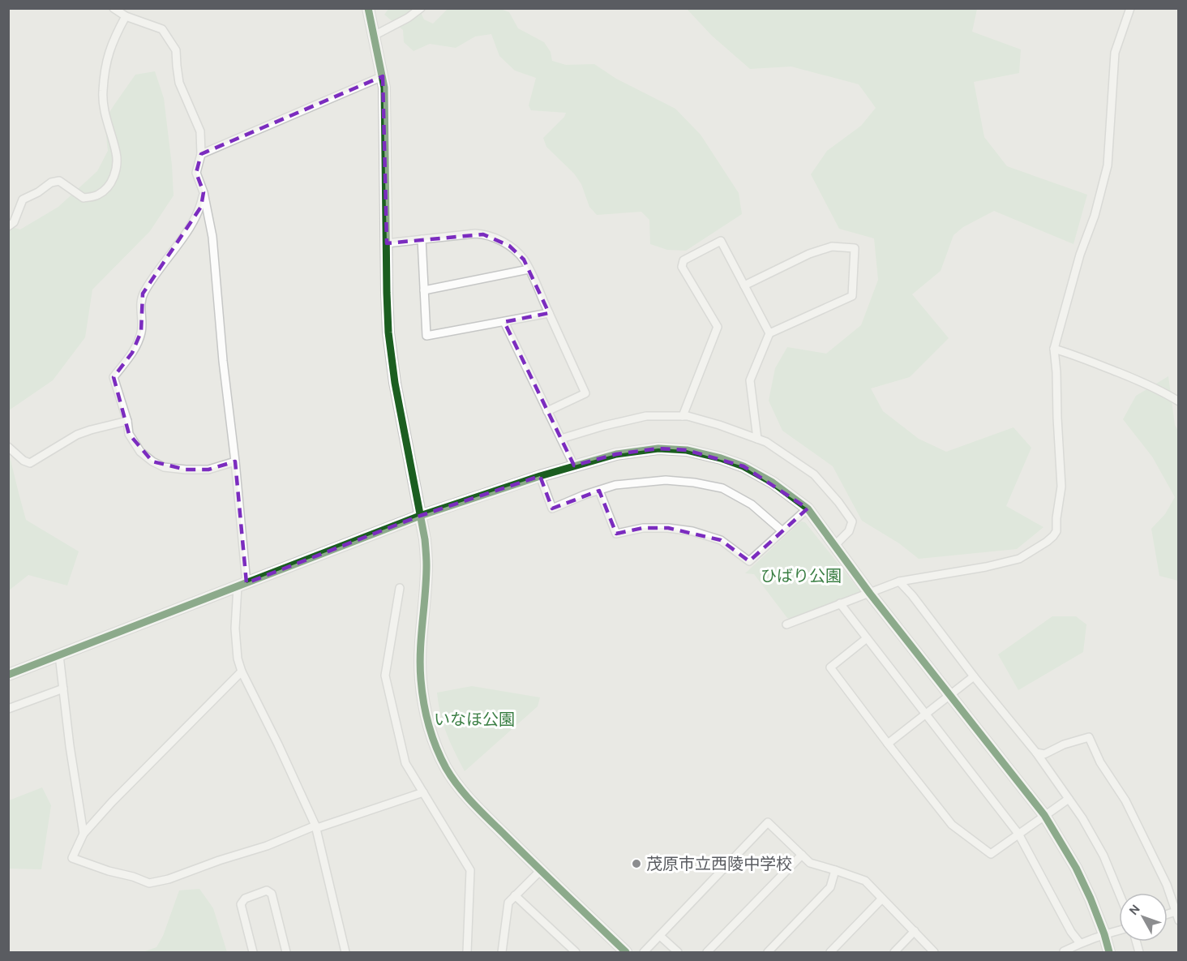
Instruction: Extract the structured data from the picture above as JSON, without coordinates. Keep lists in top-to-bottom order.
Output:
{
  "parks": ["ひばり公園", "いなほ公園"],
  "places": ["茂原市立西陵中学校"],
  "north": "top left"
}
